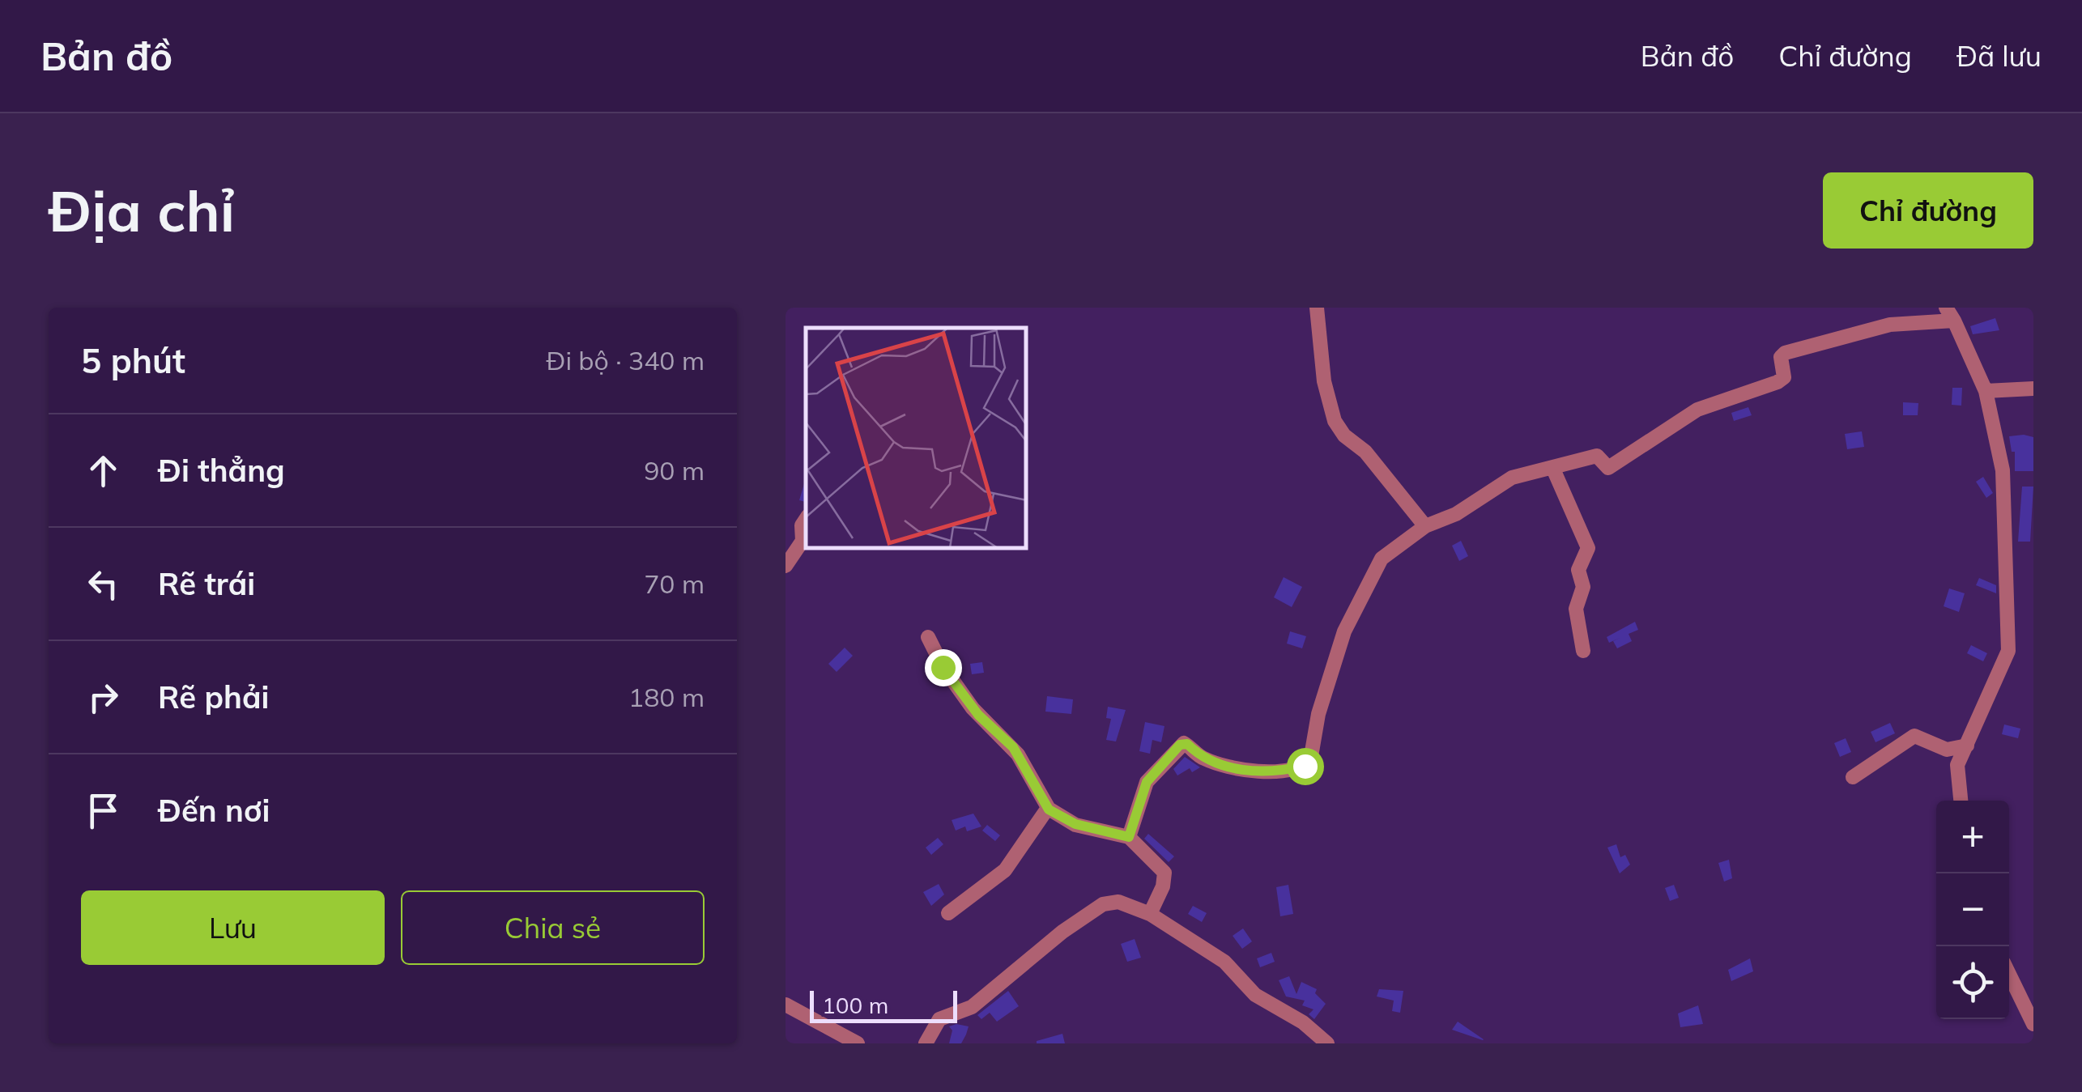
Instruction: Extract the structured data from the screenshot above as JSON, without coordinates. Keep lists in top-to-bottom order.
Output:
{
  "scale_bar": "100 m",
  "page": {
    "header": "Bản đồ",
    "nav": ["Bản đồ", "Chỉ đường", "Đã lưu"],
    "buttons": [
      "Chỉ đường",
      ["Lưu", "Chia sẻ"]
    ],
    "title": "Địa chỉ",
    "heading": ["5 phút", "Đi bộ · 340 m"],
    "list": [
      ["Đi thẳng", "90 m"],
      ["Rẽ trái", "70 m"],
      ["Rẽ phải", "180 m"],
      "Đến nơi"
    ],
    "map_buttons": ["+", "−"],
    "scale": "100 m"
  }
}
